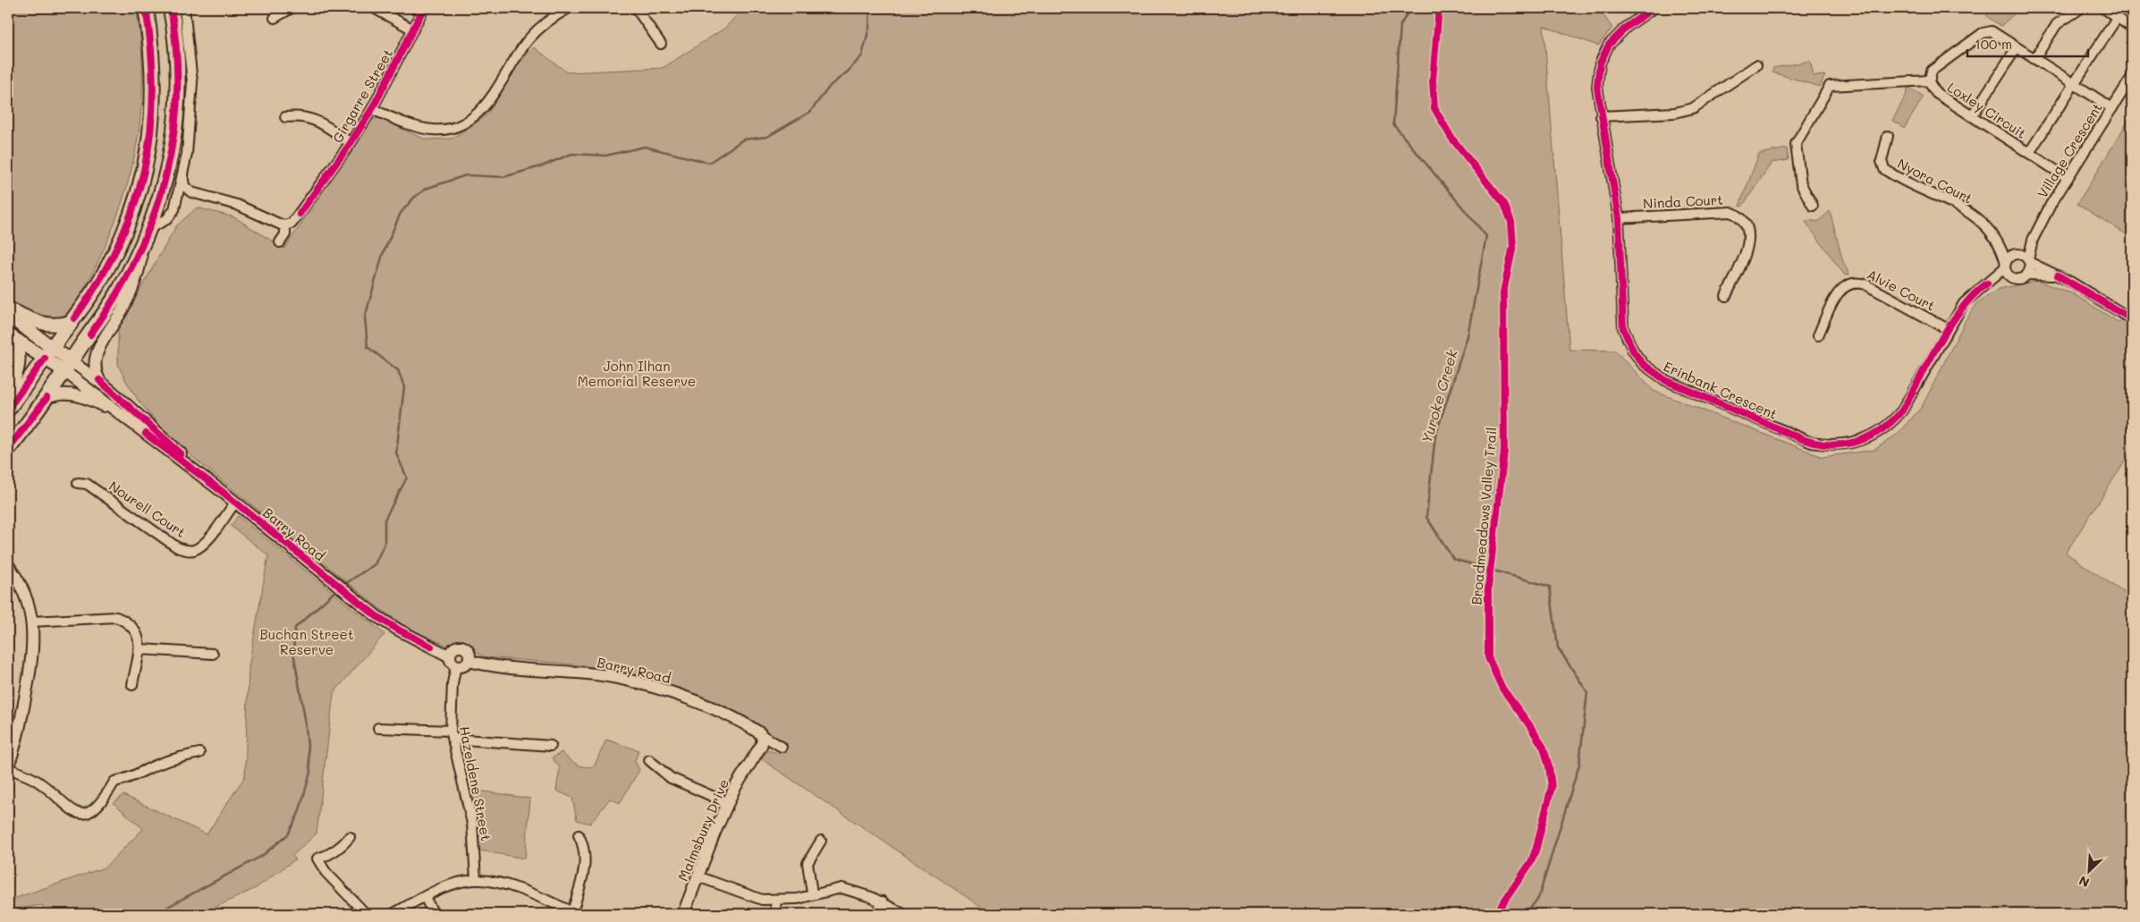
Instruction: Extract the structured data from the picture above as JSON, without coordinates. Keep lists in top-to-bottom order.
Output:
{
  "streets": {
    "main road": ["Barry Road"],
    "street": [
      "Girgarre Street",
      "Loxley Circuit",
      "Village Crescent",
      "Nyora Court",
      "Ninda Court",
      "Alvie Court",
      "Erinbank Crescent",
      "Nourell Court",
      "Hazeldene Street",
      "Malmsbury Drive"
    ],
    "cycle path": ["Broadmeadows Valley Trail"]
  },
  "crossings": [
    ["Loxley Circuit", "Village Crescent"],
    ["Village Crescent", "Nyora Court"],
    ["Village Crescent", "Erinbank Crescent"],
    ["Nyora Court", "Erinbank Crescent"],
    ["Ninda Court", "Erinbank Crescent"],
    ["Alvie Court", "Erinbank Crescent"],
    ["Nourell Court", "Barry Road"],
    ["Barry Road", "Hazeldene Street"],
    ["Barry Road", "Malmsbury Drive"]
  ],
  "water": ["Yuroke Creek"],
  "parks": ["John Ilhan Memorial Reserve", "Buchan Street Reserve"],
  "scale_bar": "100 m",
  "north": "bottom left"
}
